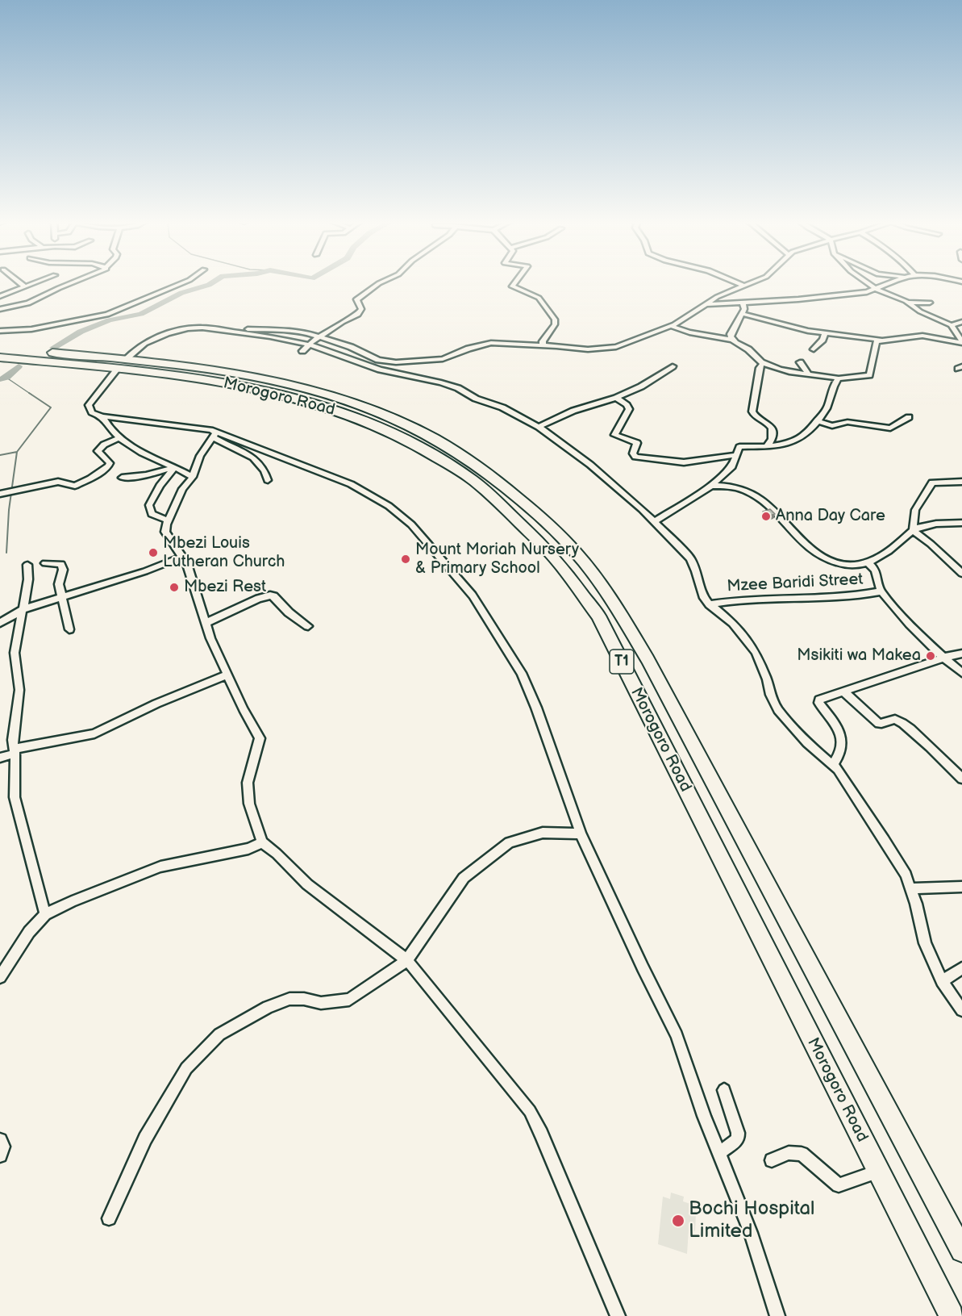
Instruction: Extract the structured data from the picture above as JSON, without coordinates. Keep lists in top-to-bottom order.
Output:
{
  "streets": {
    "highway": ["Morogoro Road", "T1"],
    "street": ["Mzee Baridi Street"]
  },
  "places": [
    "Anna Day Care",
    "Mbezi Louis Lutheran Church",
    "Mount Moriah Nursery & Primary School",
    "Mbezi Rest",
    "Msikiti wa Makea",
    "Bochi Hospital Limited"
  ]
}
